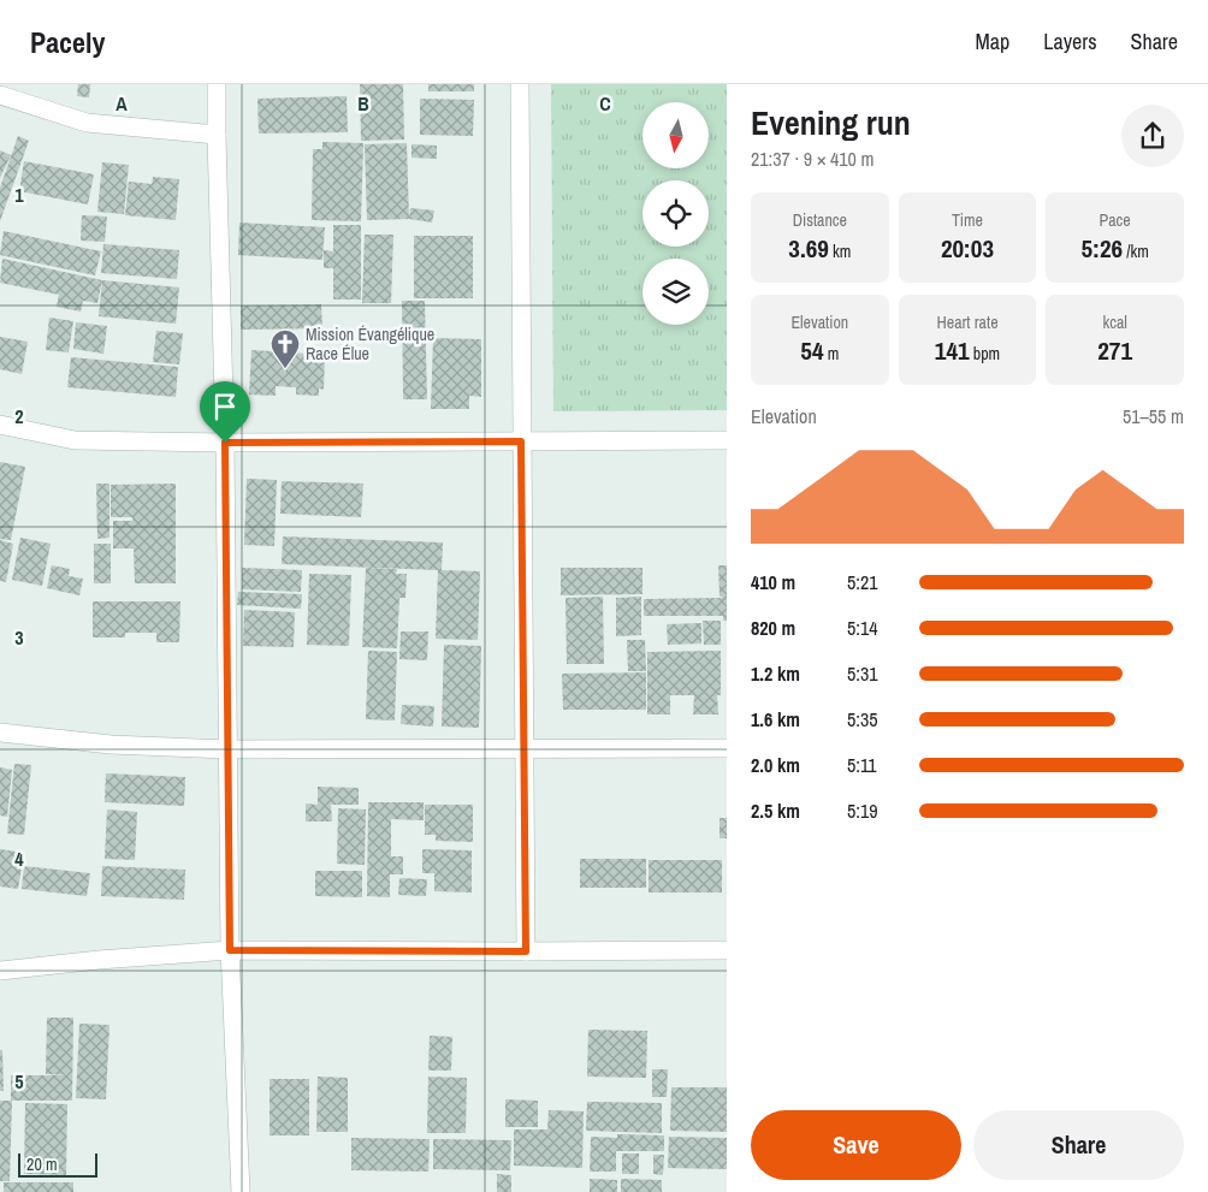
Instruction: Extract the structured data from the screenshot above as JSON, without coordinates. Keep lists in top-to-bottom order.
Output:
{
  "places": {
    "church": ["Mission Évangélique Race Élue"]
  },
  "scale_bar": "20 m",
  "north": "bottom",
  "page": {
    "header": "Pacely",
    "nav": ["Map", "Layers", "Share"],
    "heading": ["Evening run", "21:37 · 9 × 410 m"],
    "stats": [
      ["Distance", "3.69 km"],
      ["Time", "20:03"],
      ["Pace", "5:26 /km"],
      ["Elevation", "54 m"],
      ["Heart rate", "141 bpm"],
      ["kcal", "271"]
    ],
    "chart": ["Elevation", "51–55 m"],
    "list": [
      {
        "name": "410 m",
        "note": "5:21"
      },
      {
        "name": "820 m",
        "note": "5:14"
      },
      {
        "name": "1.2 km",
        "note": "5:31"
      },
      {
        "name": "1.6 km",
        "note": "5:35"
      },
      {
        "name": "2.0 km",
        "note": "5:11"
      },
      {
        "name": "2.5 km",
        "note": "5:19"
      }
    ],
    "buttons": ["Save", "Share"],
    "scale": "20 m"
  },
  "grid": {
    "columns": ["A", "B", "C"],
    "rows": [
      "1",
      "2",
      "3",
      "4",
      "5"
    ]
  }
}
